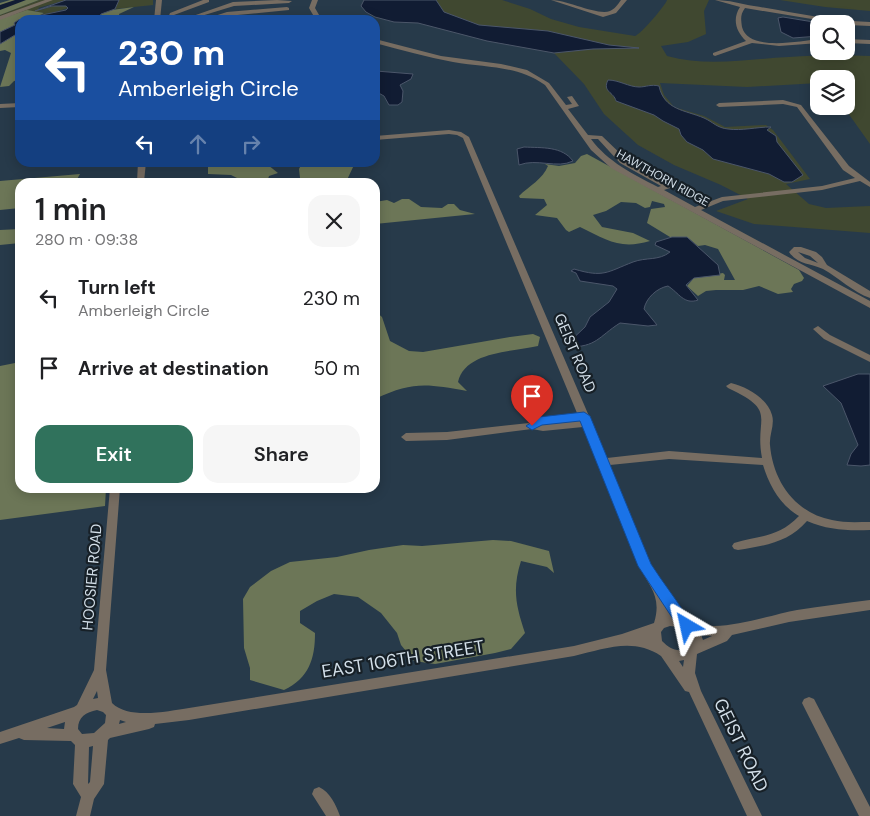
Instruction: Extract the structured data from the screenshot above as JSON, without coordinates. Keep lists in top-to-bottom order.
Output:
{
  "streets": {
    "street": [
      "HAWTHORN RIDGE",
      "GEIST ROAD",
      "HOOSIER ROAD",
      "EAST 106TH STREET"
    ]
  },
  "crossings": [
    ["GEIST ROAD", "EAST 106TH STREET"],
    ["HOOSIER ROAD", "EAST 106TH STREET"]
  ],
  "page": {
    "turn": ["230 m", "Amberleigh Circle"],
    "heading": ["1 min", "280 m · 09:38"],
    "list": [
      {
        "name": "Turn left",
        "note": "Amberleigh Circle",
        "value": "230 m"
      },
      {
        "name": "Arrive at destination",
        "value": "50 m"
      }
    ],
    "buttons": ["Exit", "Share"]
  }
}
